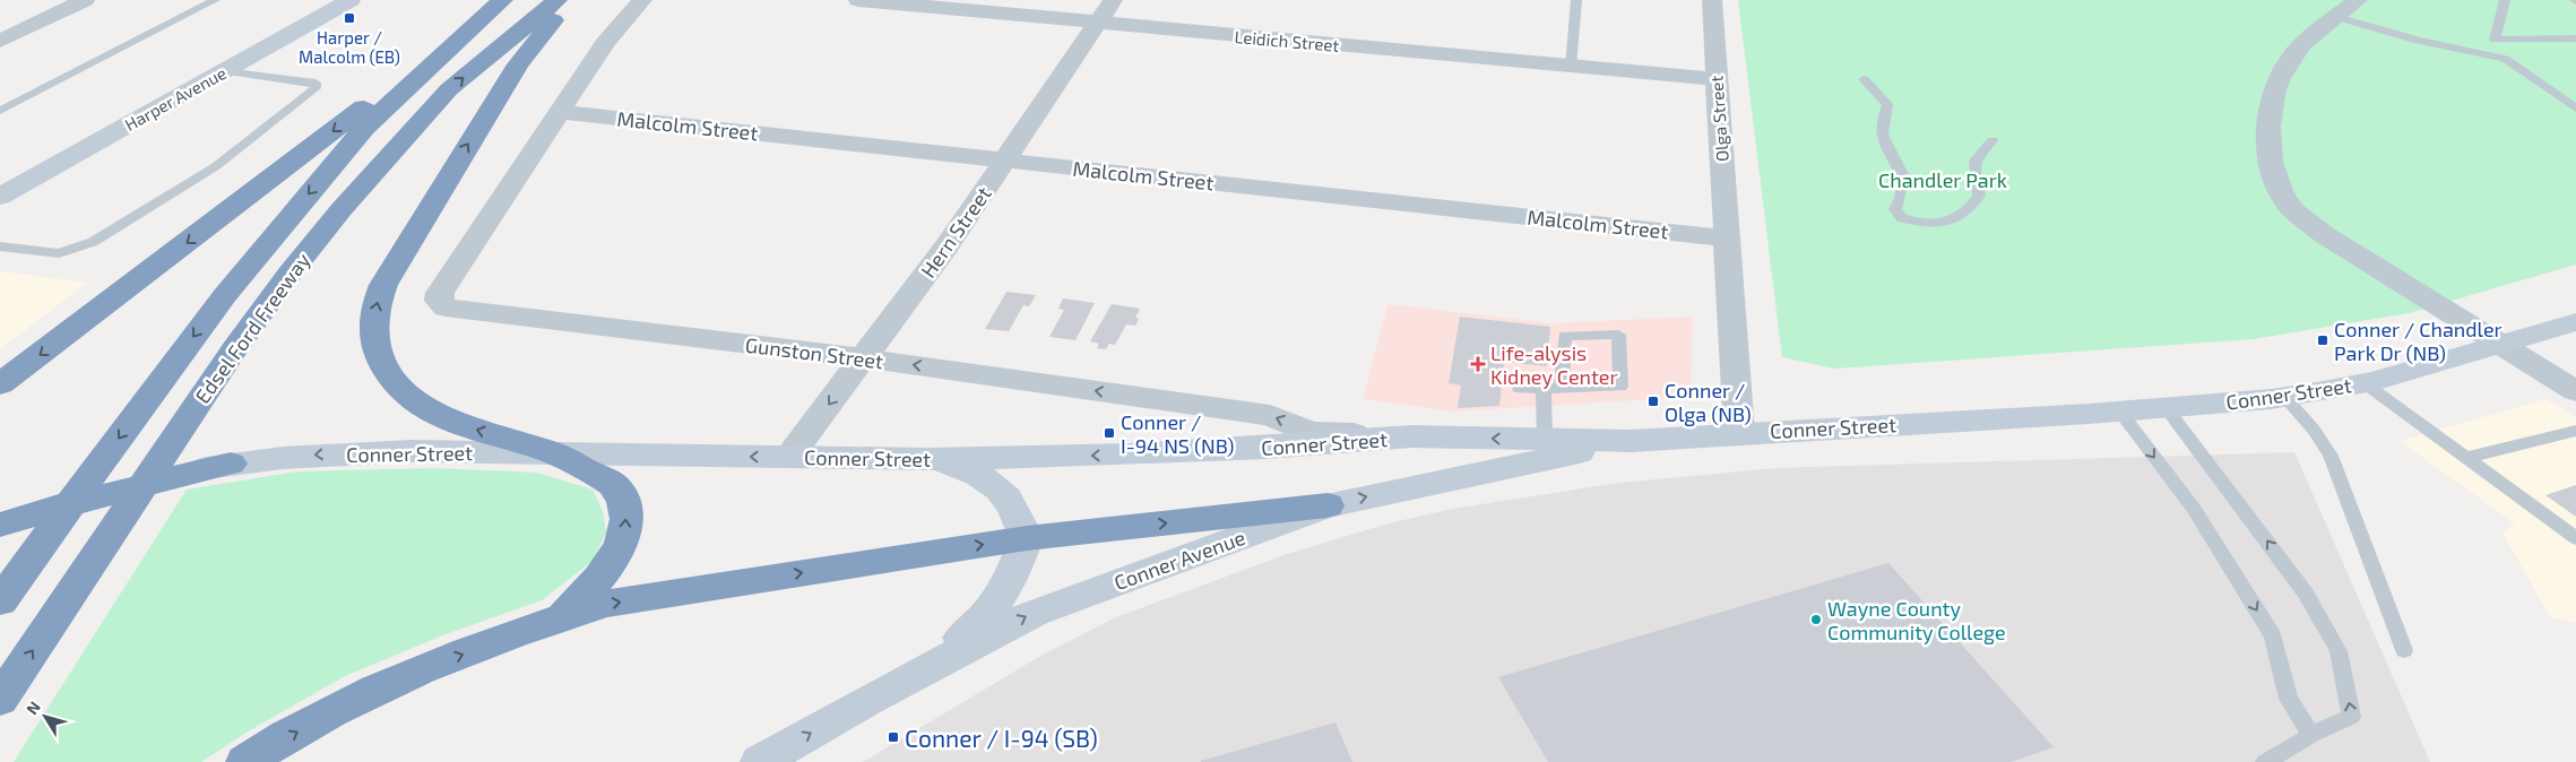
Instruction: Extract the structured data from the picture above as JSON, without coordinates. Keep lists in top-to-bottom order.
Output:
{
  "streets": {
    "highway": ["Edsel Ford Freeway"],
    "main road": ["Harper Avenue", "Conner Street", "Conner Avenue"],
    "street": [
      "Leidich Street",
      "Olga Street",
      "Malcolm Street",
      "Hern Street",
      "Gunston Street"
    ]
  },
  "crossings": [
    ["Leidich Street", "Olga Street"],
    ["Leidich Street", "Hern Street"],
    ["Olga Street", "Malcolm Street"],
    ["Olga Street", "Conner Street"],
    ["Malcolm Street", "Hern Street"],
    ["Malcolm Street", "Gunston Street"],
    ["Hern Street", "Gunston Street"],
    ["Hern Street", "Conner Street"],
    ["Gunston Street", "Conner Street"],
    ["Conner Street", "Conner Avenue"]
  ],
  "one_way": ["Gunston Street", "Conner Street", "Conner Avenue"],
  "parks": ["Chandler Park"],
  "places": {
    "transit": [
      "Harper / Malcolm (EB)",
      "Conner / Chandler Park Dr (NB)",
      "Conner / Olga (NB)",
      "Conner / I-94 NS (NB)",
      "Conner / I-94 (SB)"
    ],
    "health": ["Life-alysis Kidney Center"],
    "other": ["Wayne County Community College"]
  },
  "north": "top left"
}
